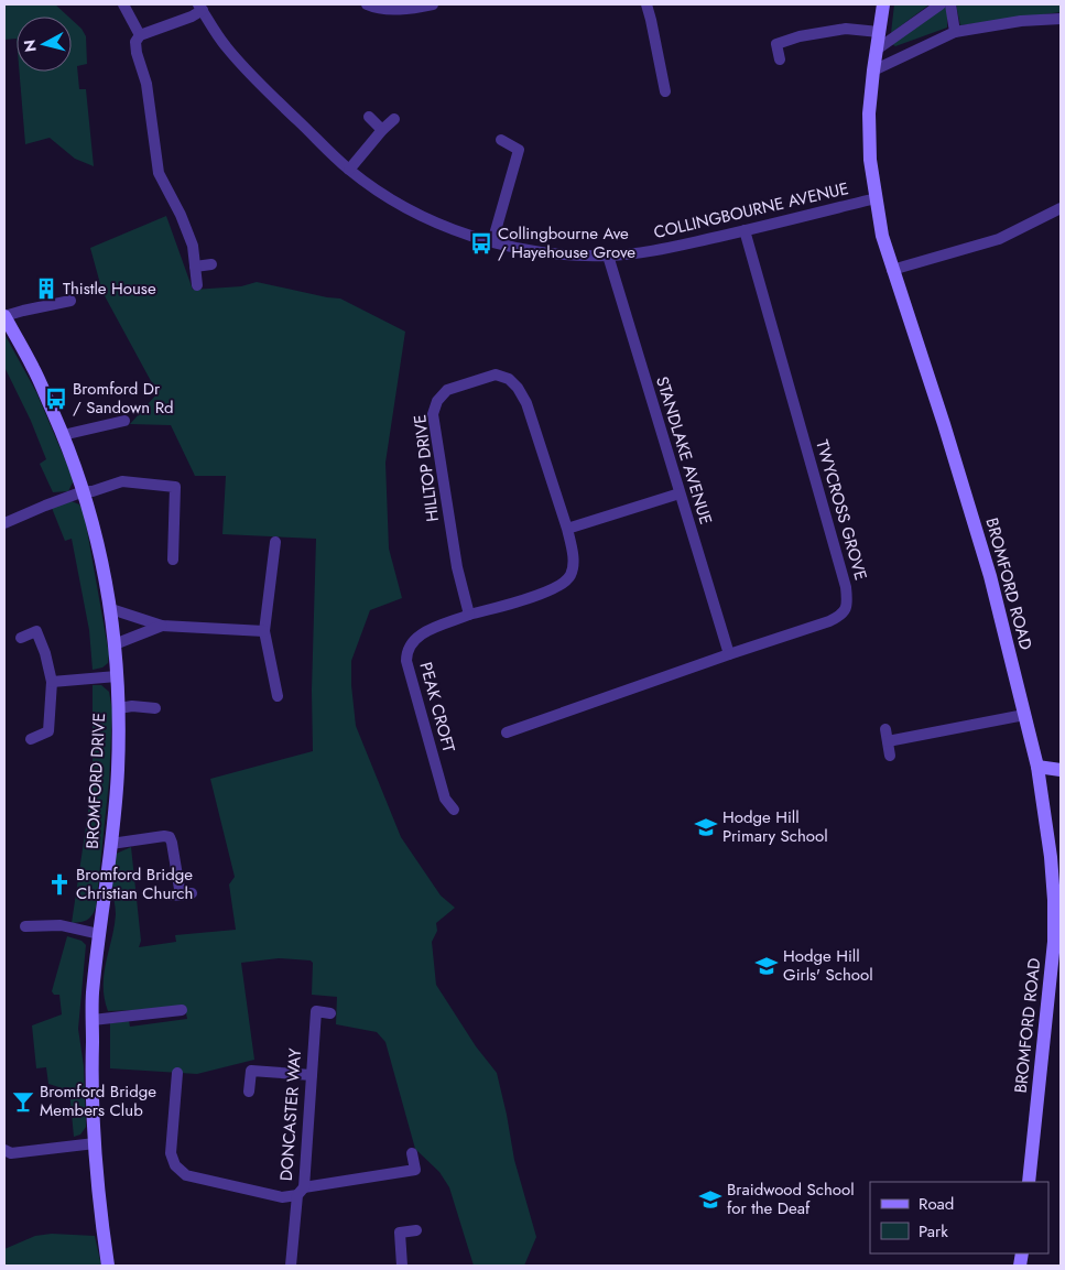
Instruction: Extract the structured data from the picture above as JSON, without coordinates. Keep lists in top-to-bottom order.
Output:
{
  "streets": {
    "street": [
      "COLLINGBOURNE AVENUE",
      "STANDLAKE AVENUE",
      "HILLTOP DRIVE",
      "TWYCROSS GROVE",
      "BROMFORD ROAD",
      "PEAK CROFT",
      "BROMFORD DRIVE",
      "DONCASTER WAY"
    ]
  },
  "crossings": [
    ["COLLINGBOURNE AVENUE", "STANDLAKE AVENUE"],
    ["COLLINGBOURNE AVENUE", "TWYCROSS GROVE"],
    ["COLLINGBOURNE AVENUE", "BROMFORD ROAD"],
    ["STANDLAKE AVENUE", "TWYCROSS GROVE"],
    ["HILLTOP DRIVE", "PEAK CROFT"]
  ],
  "places": {
    "bus stop": ["Collingbourne Ave / Hayehouse Grove", "Bromford Dr / Sandown Rd"],
    "building": ["Thistle House"],
    "school or university": ["Hodge Hill Primary School", "Hodge Hill Girls' School", "Braidwood School for the Deaf"],
    "church": ["Bromford Bridge Christian Church"],
    "bar": ["Bromford Bridge Members Club"]
  },
  "legend": ["Road", "Park"],
  "north": "left"
}
